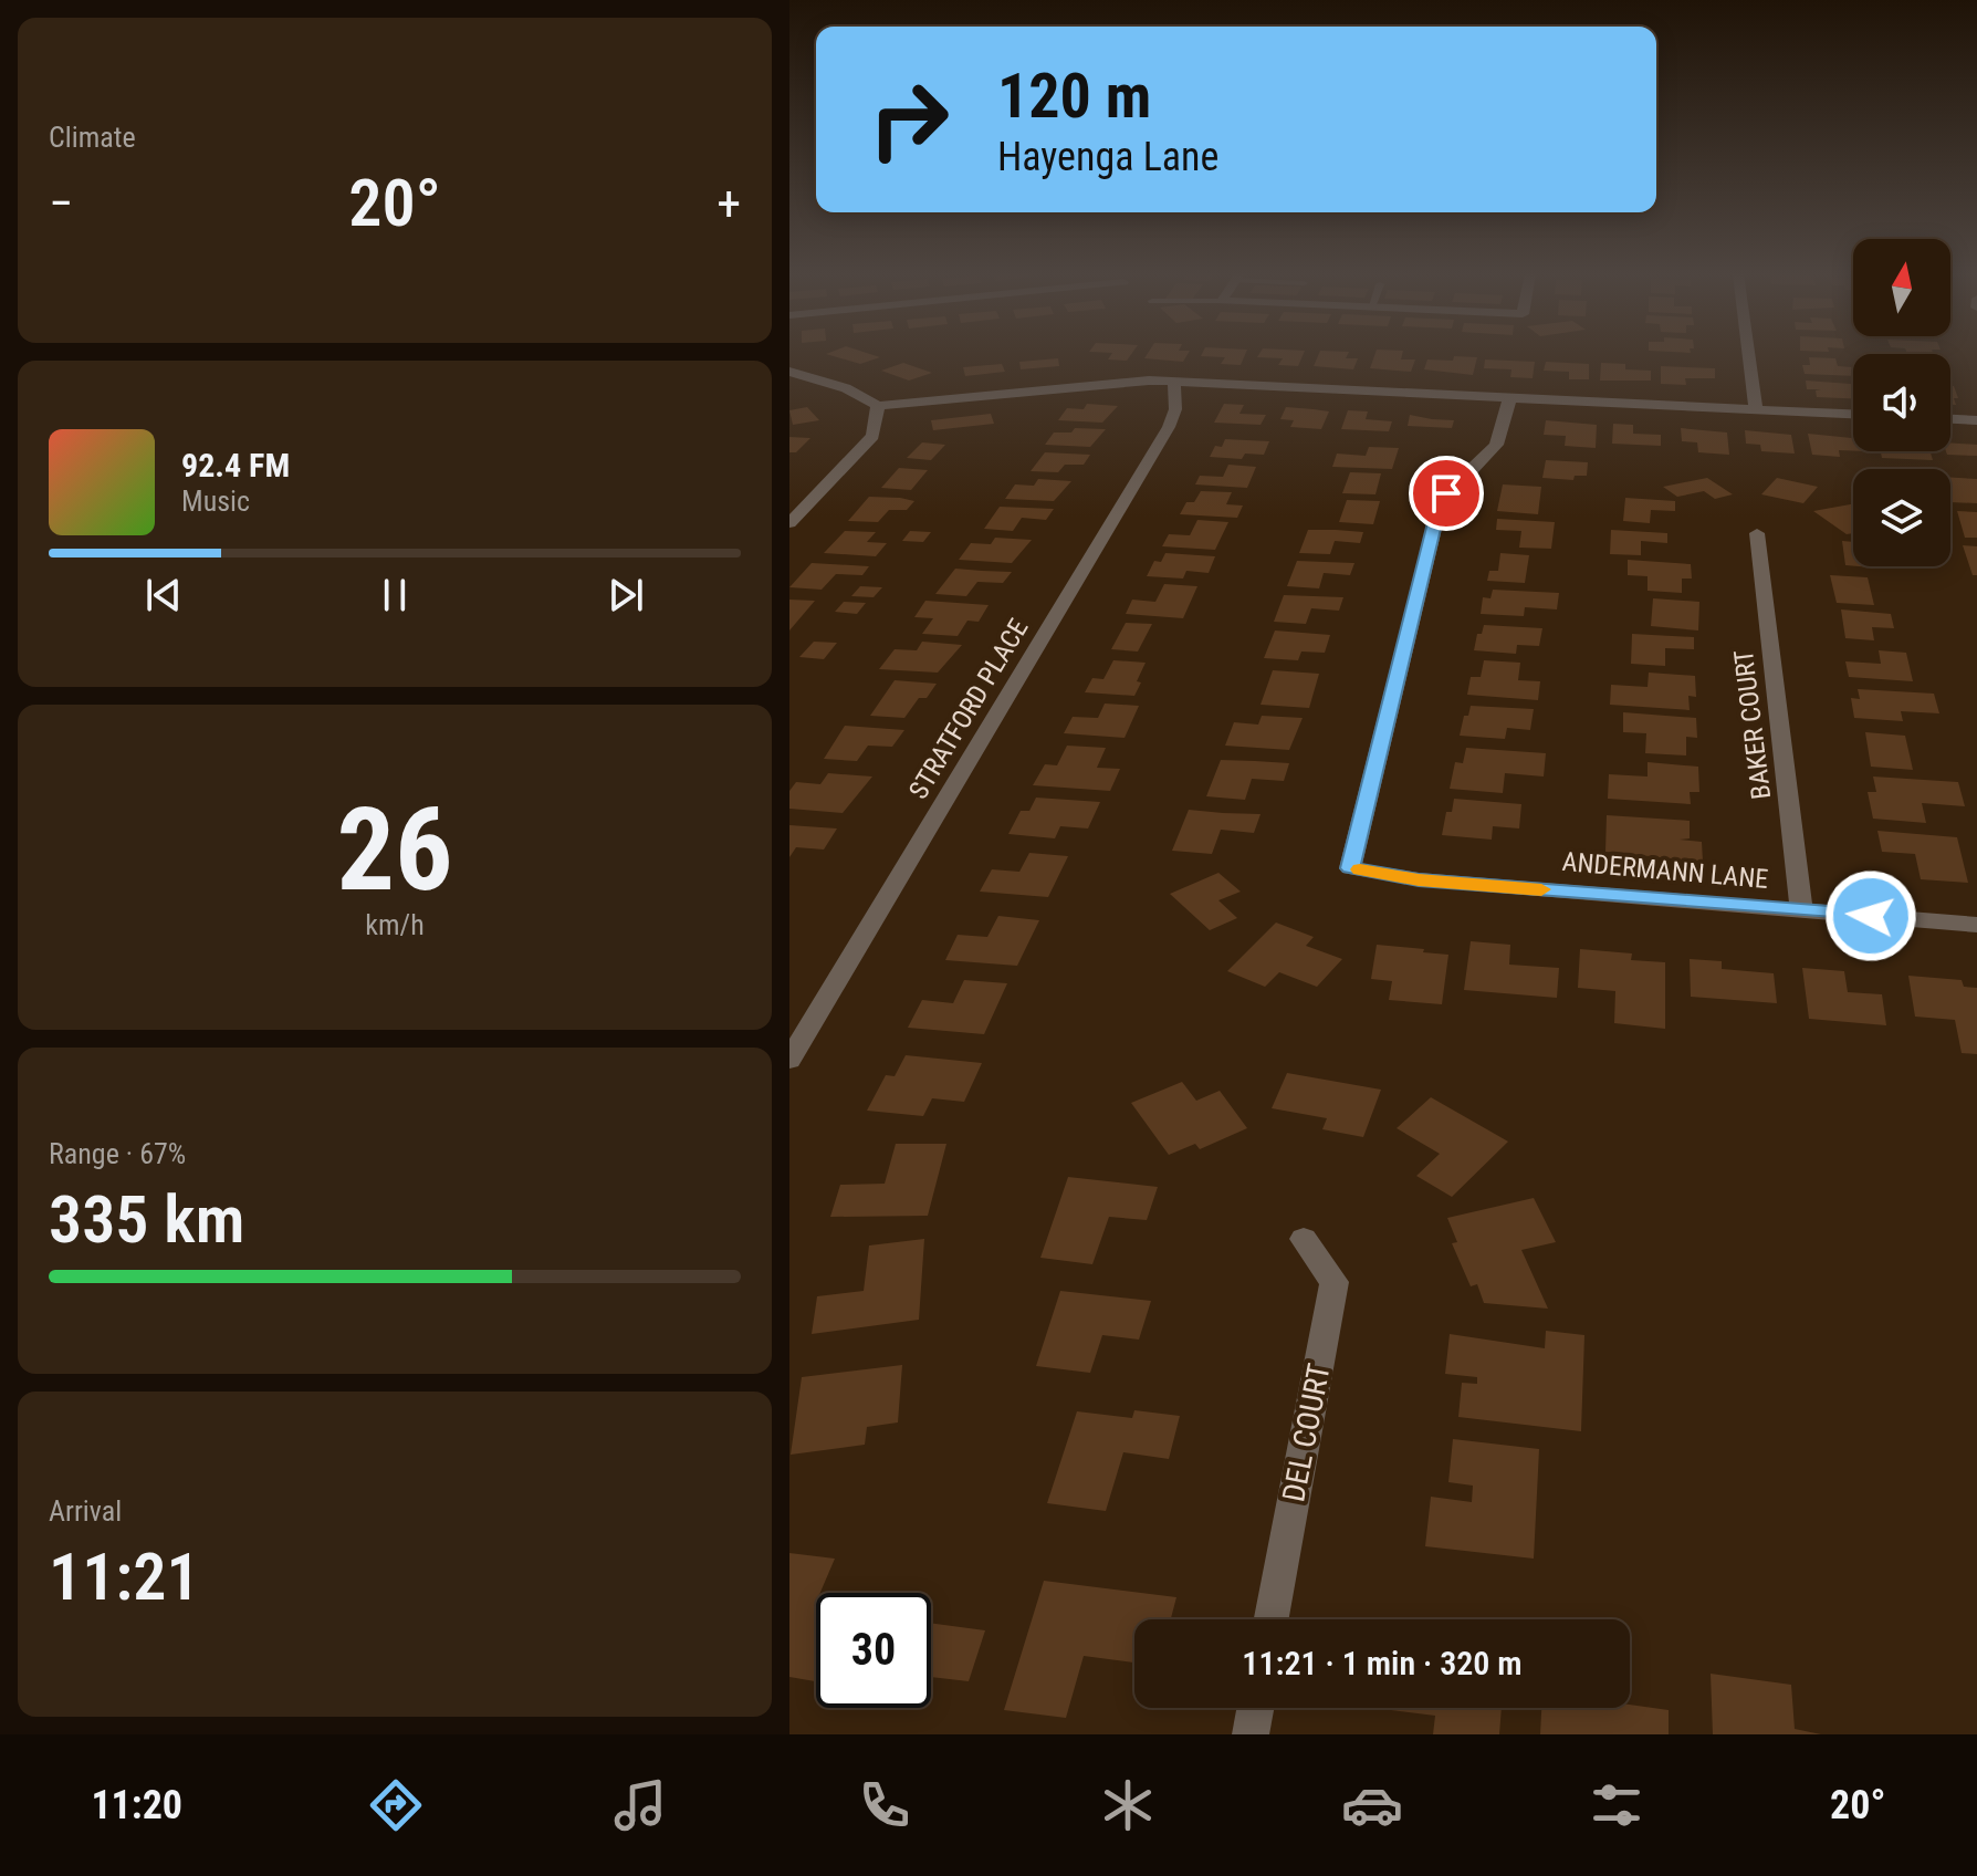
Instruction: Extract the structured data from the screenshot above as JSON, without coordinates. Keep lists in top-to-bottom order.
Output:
{
  "streets": {
    "street": [
      "STRATFORD PLACE",
      "BAKER COURT",
      "ANDERMANN LANE",
      "DEL COURT"
    ]
  },
  "crossings": [
    ["BAKER COURT", "ANDERMANN LANE"]
  ],
  "north": "top",
  "page": {
    "tile": [
      "Climate",
      ["26", "km/h"],
      ["Range · 67%", "335 km"],
      ["Arrival", "11:21"]
    ],
    "turn": ["120 m", "Hayenga Lane"],
    "heat": ["−", "20°", "+"],
    "song": ["92.4 FM", "Music"],
    "limit": "30",
    "trip": "11:21 · 1 min · 320 m",
    "tabs": ["11:20", "20°"]
  }
}
